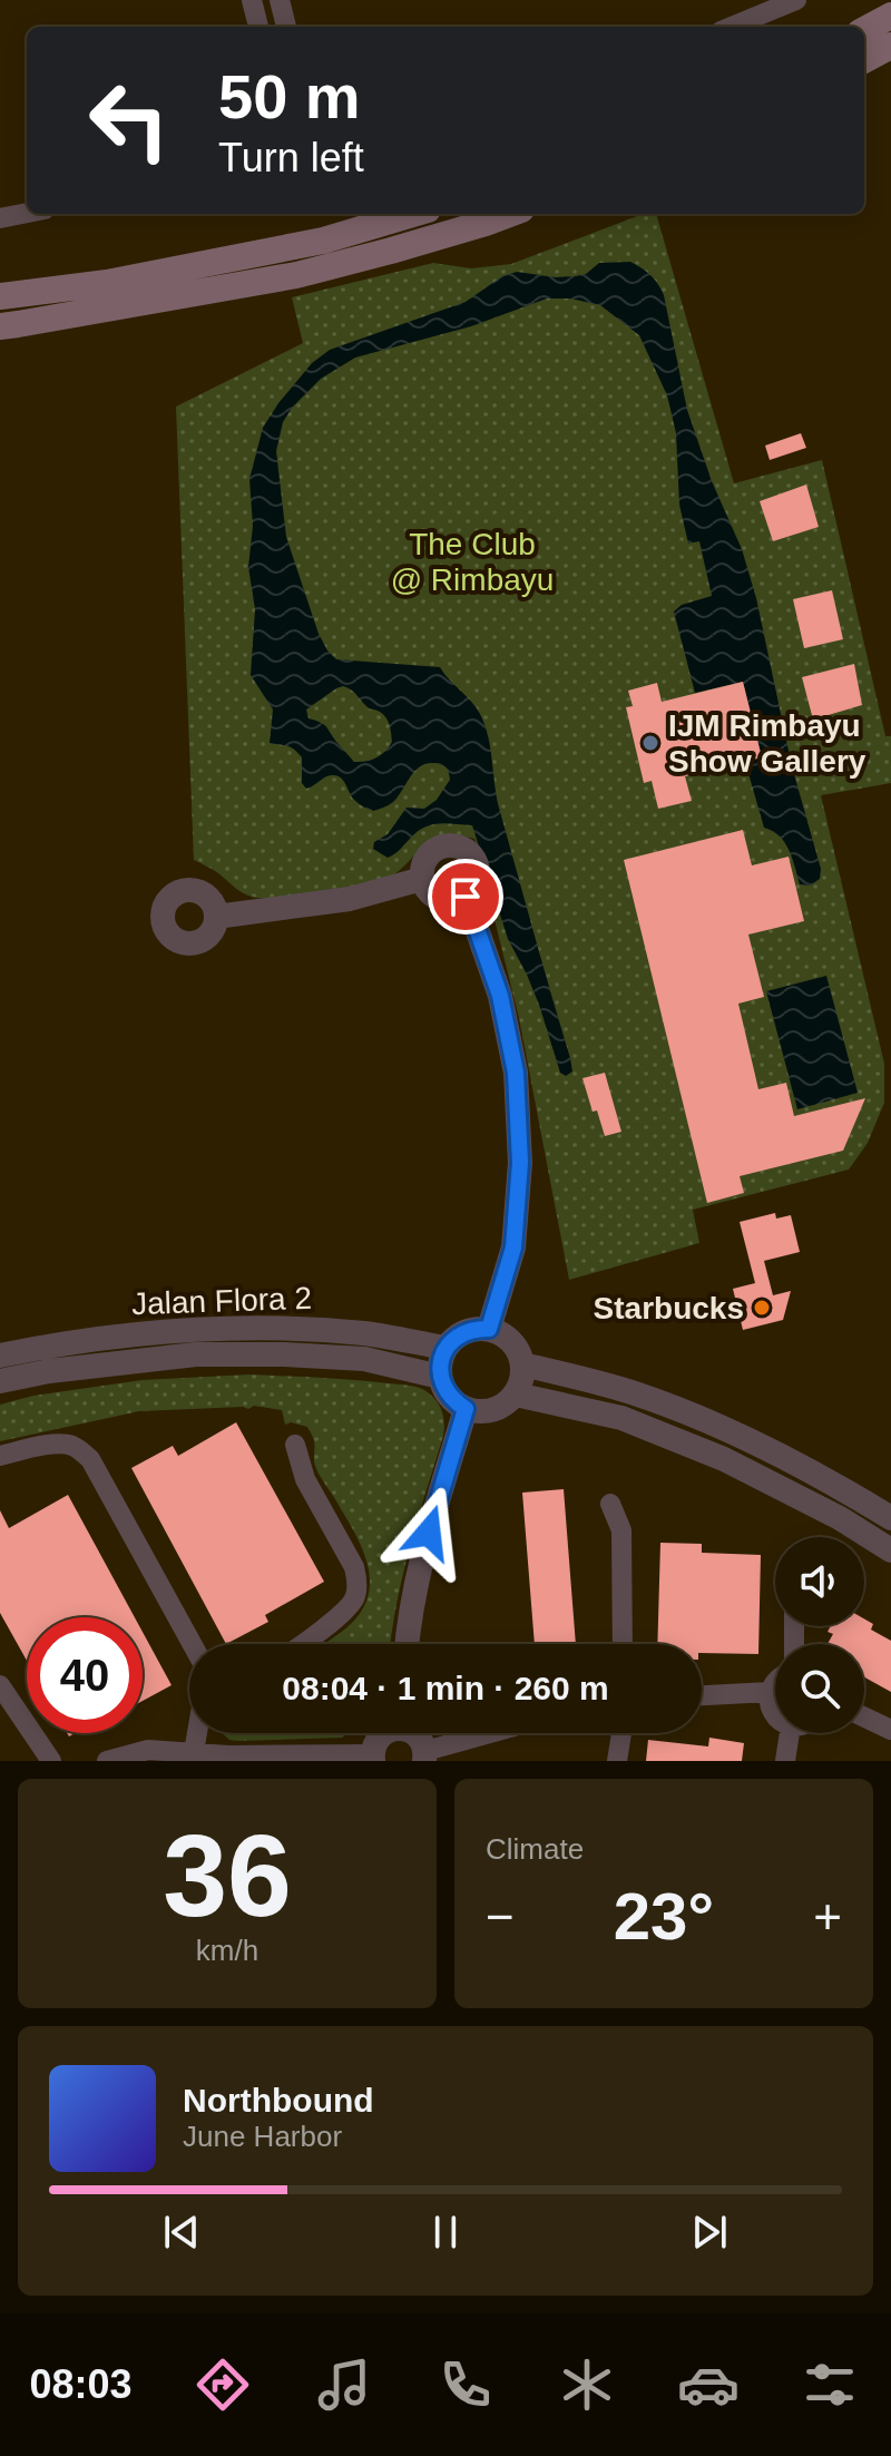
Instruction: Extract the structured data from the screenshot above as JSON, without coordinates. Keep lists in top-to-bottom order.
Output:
{
  "streets": {
    "street": ["Jalan Flora 2"]
  },
  "parks": ["The Club @ Rimbayu"],
  "places": ["IJM Rimbayu Show Gallery", "Starbucks"],
  "page": {
    "turn": ["50 m", "Turn left"],
    "limit": "40",
    "trip": "08:04 · 1 min · 260 m",
    "tile": [
      ["36", "km/h"],
      "Climate"
    ],
    "heat": ["−", "23°", "+"],
    "song": ["Northbound", "June Harbor"],
    "tabs": "08:03"
  }
}
